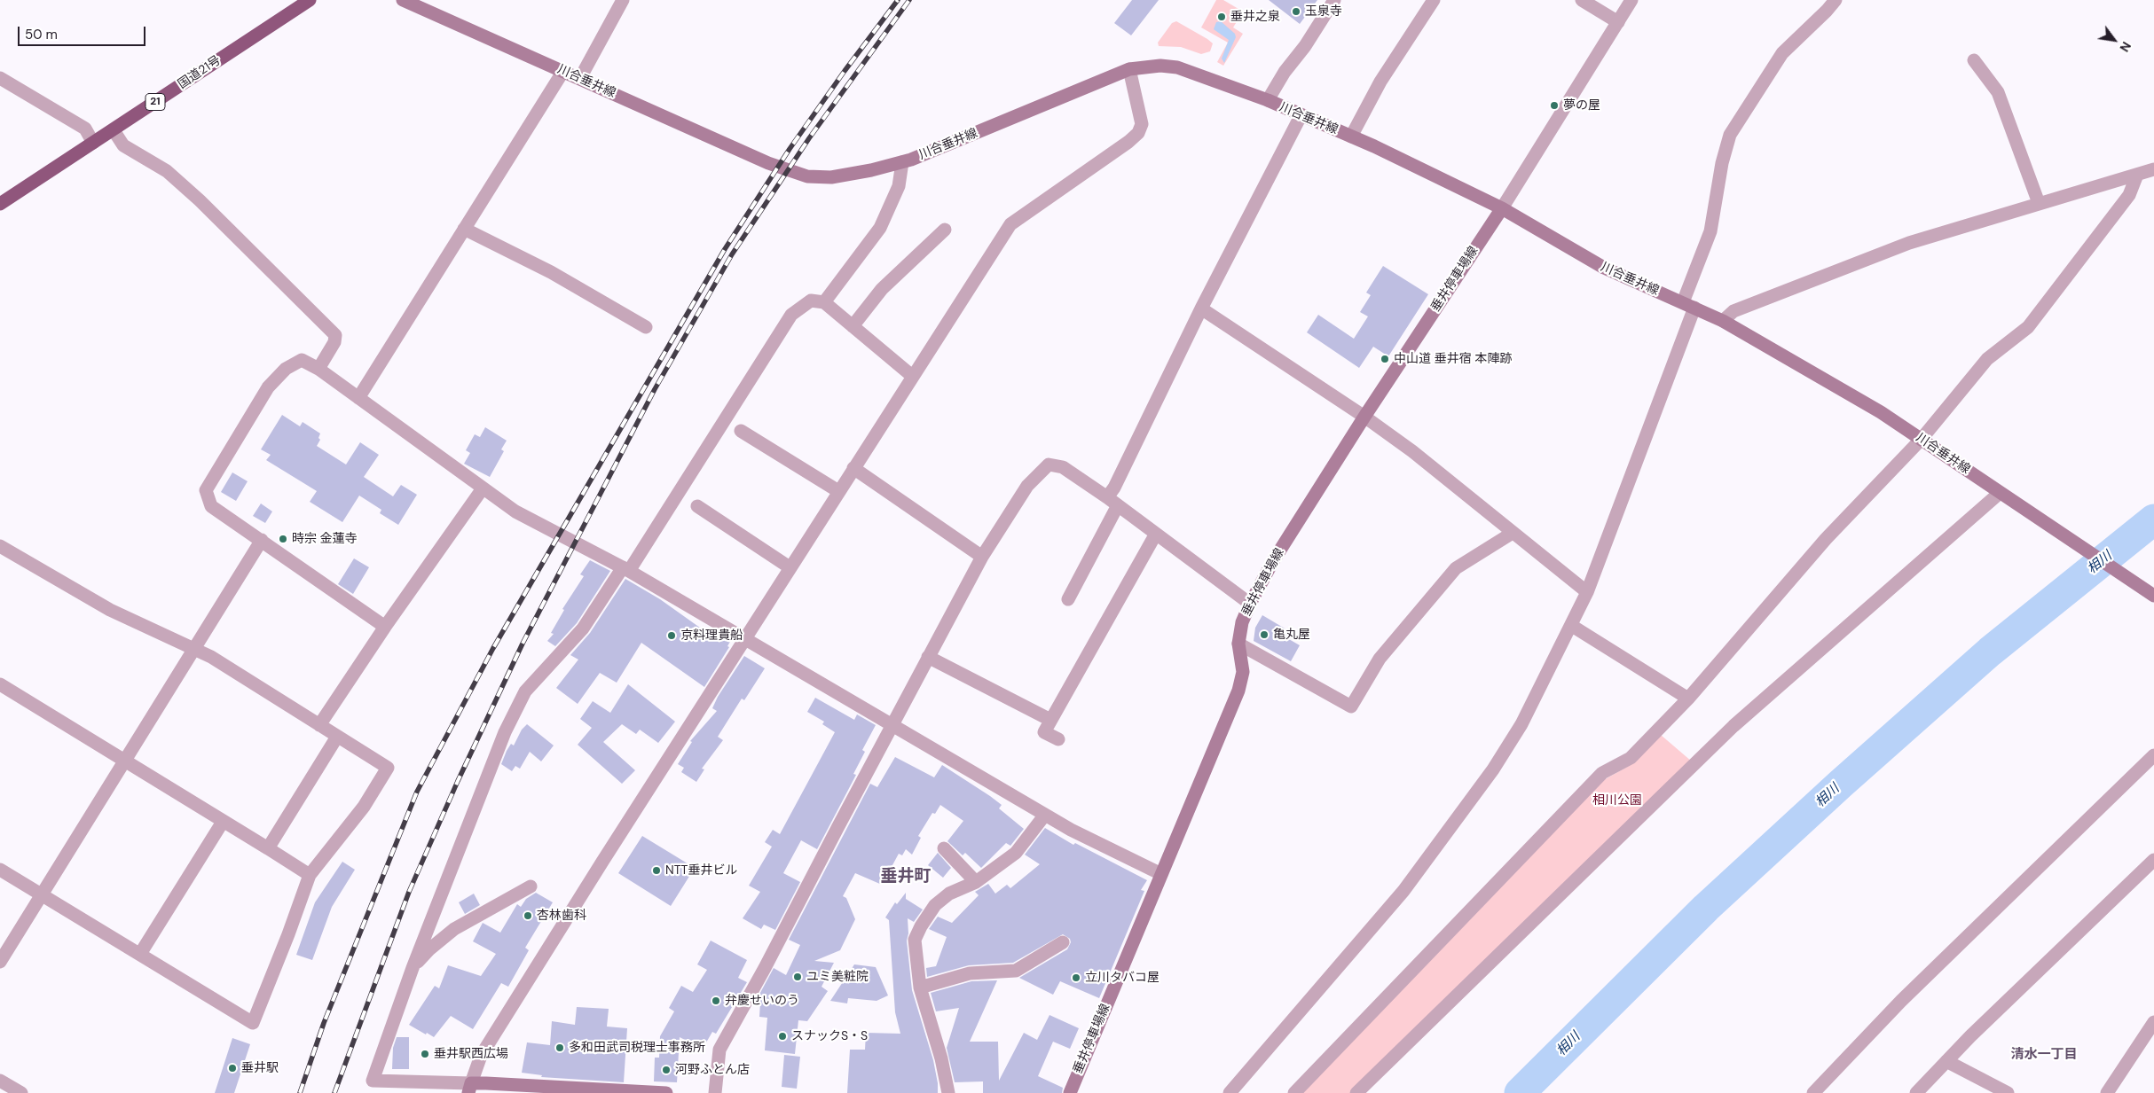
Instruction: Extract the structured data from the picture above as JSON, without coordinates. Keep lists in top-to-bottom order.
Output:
{
  "streets": {
    "highway": ["国道21号", "21"],
    "main road": ["川合垂井線", "垂井停車場線"]
  },
  "crossings": [
    ["川合垂井線", "垂井停車場線"]
  ],
  "districts": ["垂井町", "清水一丁目"],
  "water": ["相川"],
  "parks": ["相川公園"],
  "places": [
    "玉泉寺",
    "垂井之泉",
    "夢の屋",
    "中山道 垂井宿 本陣跡",
    "時宗 金蓮寺",
    "亀丸屋",
    "京料理貴船",
    "NTT垂井ビル",
    "杏林歯科",
    "ユミ美粧院",
    "立川タバコ屋",
    "弁慶せいのう",
    "スナックS・S",
    "多和田武司税理士事務所",
    "垂井駅西広場",
    "垂井駅",
    "河野ふとん店"
  ],
  "scale_bar": "50 m",
  "north": "bottom right"
}
